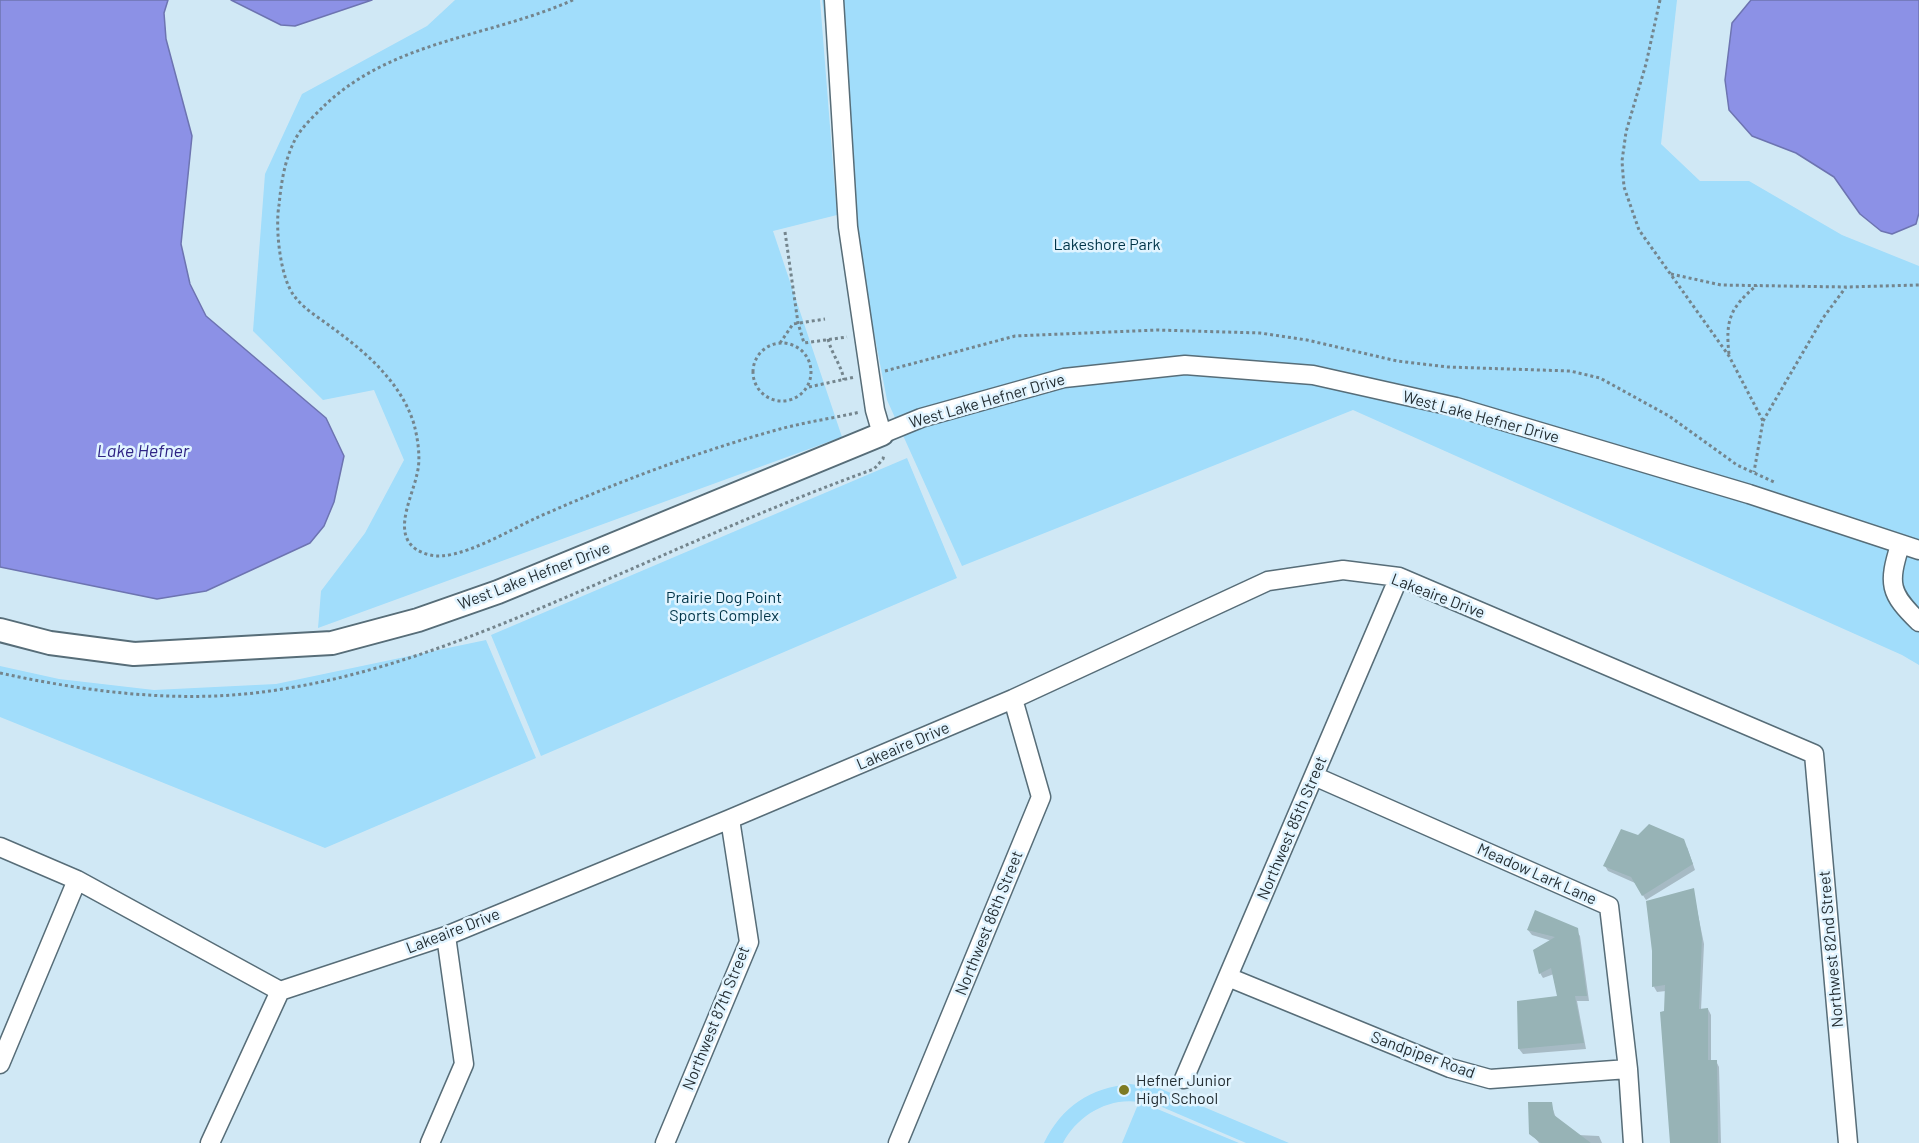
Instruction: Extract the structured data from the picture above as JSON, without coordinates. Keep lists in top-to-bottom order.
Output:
{
  "streets": {
    "street": [
      "West Lake Hefner Drive",
      "Lakeaire Drive",
      "Northwest 85th Street",
      "Meadow Lark Lane",
      "Northwest 86th Street",
      "Northwest 82nd Street",
      "Northwest 87th Street",
      "Sandpiper Road"
    ]
  },
  "crossings": [
    ["Lakeaire Drive", "Northwest 85th Street"],
    ["Lakeaire Drive", "Northwest 86th Street"],
    ["Lakeaire Drive", "Northwest 82nd Street"],
    ["Lakeaire Drive", "Northwest 87th Street"],
    ["Northwest 85th Street", "Meadow Lark Lane"],
    ["Northwest 85th Street", "Sandpiper Road"],
    ["Meadow Lark Lane", "Sandpiper Road"]
  ],
  "water": ["Lake Hefner"],
  "parks": ["Lakeshore Park", "Prairie Dog Point Sports Complex"],
  "places": ["Hefner Junior High School"]
}
